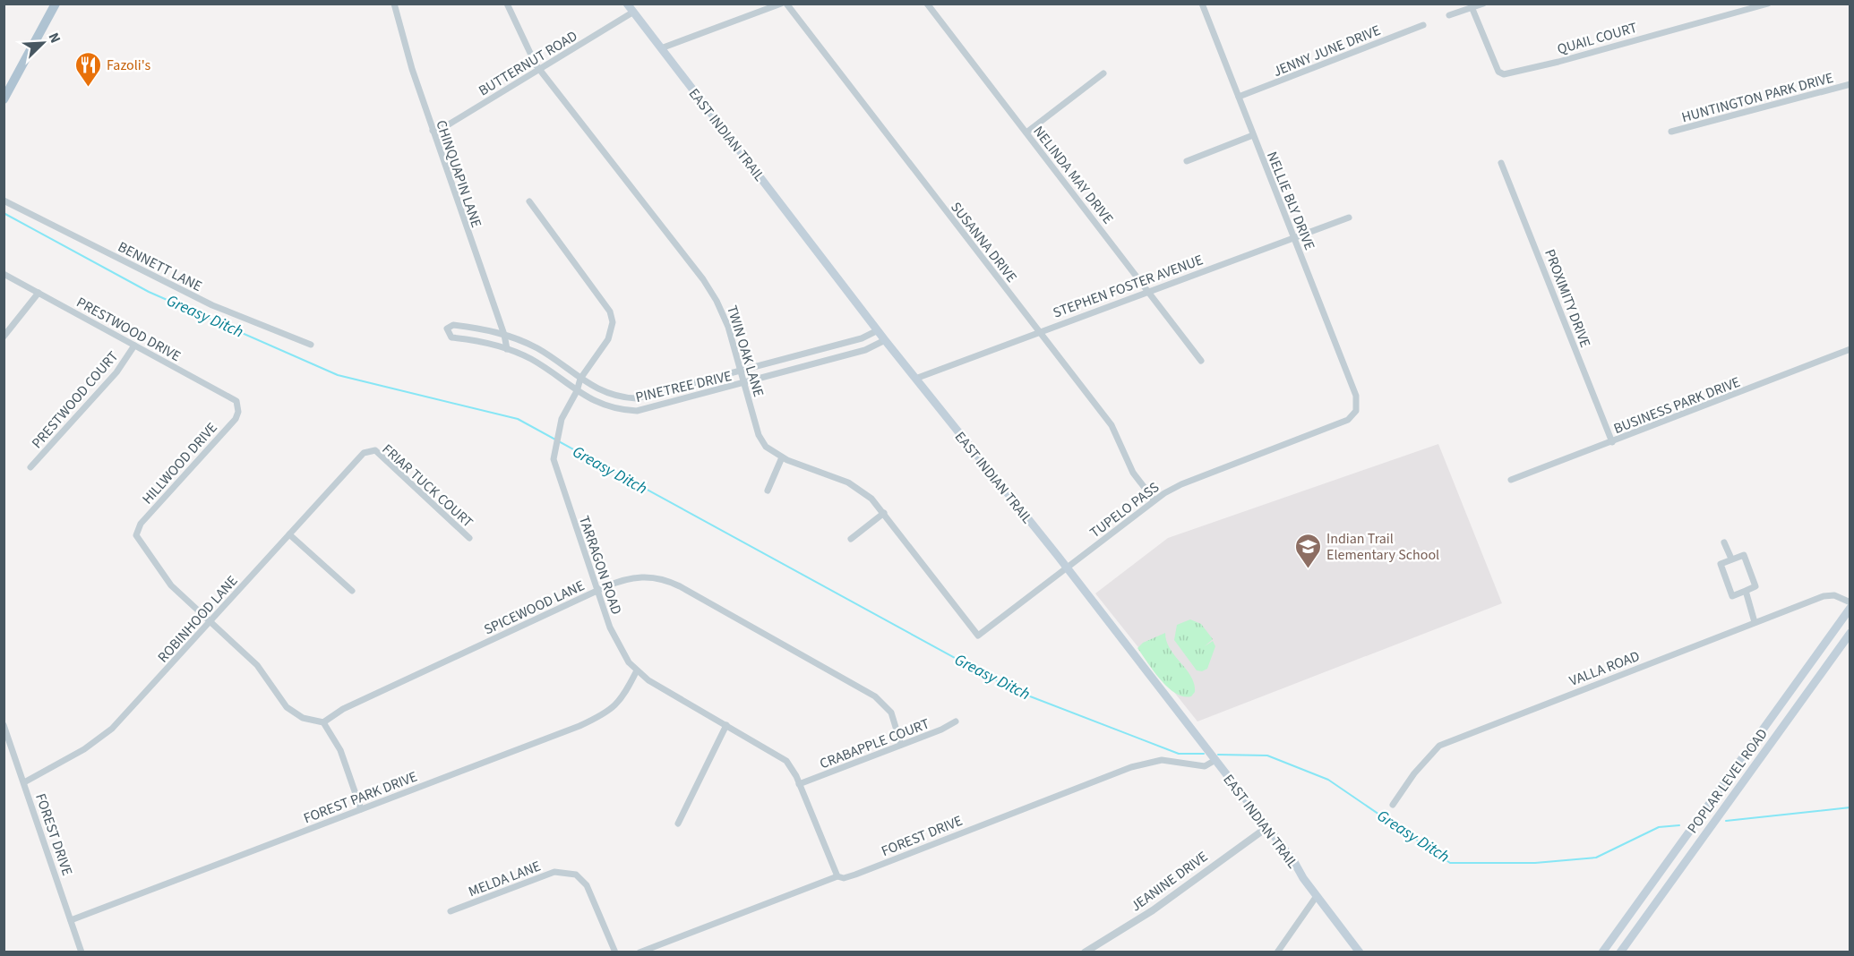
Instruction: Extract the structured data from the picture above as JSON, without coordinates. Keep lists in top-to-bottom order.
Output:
{
  "streets": {
    "main road": ["EAST INDIAN TRAIL", "POPLAR LEVEL ROAD"],
    "street": [
      "QUAIL COURT",
      "JENNY JUNE DRIVE",
      "BUTTERNUT ROAD",
      "HUNTINGTON PARK DRIVE",
      "CHINQUAPIN LANE",
      "NELINDA MAY DRIVE",
      "NELLIE BLY DRIVE",
      "SUSANNA DRIVE",
      "BENNETT LANE",
      "STEPHEN FOSTER AVENUE",
      "PROXIMITY DRIVE",
      "PRESTWOOD DRIVE",
      "TWIN OAK LANE",
      "PINETREE DRIVE",
      "PRESTWOOD COURT",
      "BUSINESS PARK DRIVE",
      "HILLWOOD DRIVE",
      "FRIAR TUCK COURT",
      "TUPELO PASS",
      "TARRAGON ROAD",
      "SPICEWOOD LANE",
      "ROBINHOOD LANE",
      "VALLA ROAD",
      "CRABAPPLE COURT",
      "FOREST PARK DRIVE",
      "FOREST DRIVE",
      "MELDA LANE",
      "JEANINE DRIVE"
    ]
  },
  "crossings": [
    ["JENNY JUNE DRIVE", "NELLIE BLY DRIVE"],
    ["BUTTERNUT ROAD", "EAST INDIAN TRAIL"],
    ["BUTTERNUT ROAD", "CHINQUAPIN LANE"],
    ["BUTTERNUT ROAD", "TWIN OAK LANE"],
    ["EAST INDIAN TRAIL", "STEPHEN FOSTER AVENUE"],
    ["EAST INDIAN TRAIL", "PINETREE DRIVE"],
    ["EAST INDIAN TRAIL", "TUPELO PASS"],
    ["EAST INDIAN TRAIL", "FOREST DRIVE"],
    ["EAST INDIAN TRAIL", "JEANINE DRIVE"],
    ["CHINQUAPIN LANE", "PINETREE DRIVE"],
    ["NELINDA MAY DRIVE", "STEPHEN FOSTER AVENUE"],
    ["NELLIE BLY DRIVE", "STEPHEN FOSTER AVENUE"],
    ["NELLIE BLY DRIVE", "TUPELO PASS"],
    ["SUSANNA DRIVE", "STEPHEN FOSTER AVENUE"],
    ["SUSANNA DRIVE", "TUPELO PASS"],
    ["PROXIMITY DRIVE", "BUSINESS PARK DRIVE"],
    ["PRESTWOOD DRIVE", "PRESTWOOD COURT"],
    ["PRESTWOOD DRIVE", "HILLWOOD DRIVE"],
    ["TWIN OAK LANE", "PINETREE DRIVE"],
    ["TWIN OAK LANE", "TUPELO PASS"],
    ["PINETREE DRIVE", "TARRAGON ROAD"],
    ["HILLWOOD DRIVE", "ROBINHOOD LANE"],
    ["FRIAR TUCK COURT", "ROBINHOOD LANE"],
    ["TARRAGON ROAD", "SPICEWOOD LANE"],
    ["TARRAGON ROAD", "CRABAPPLE COURT"],
    ["TARRAGON ROAD", "FOREST PARK DRIVE"],
    ["TARRAGON ROAD", "FOREST DRIVE"],
    ["SPICEWOOD LANE", "CRABAPPLE COURT"],
    ["ROBINHOOD LANE", "FOREST DRIVE"],
    ["FOREST PARK DRIVE", "FOREST DRIVE"]
  ],
  "water": ["Greasy Ditch"],
  "places": {
    "restaurant": ["Fazoli's"],
    "school or university": ["Indian Trail Elementary School"]
  },
  "north": "top right"
}
